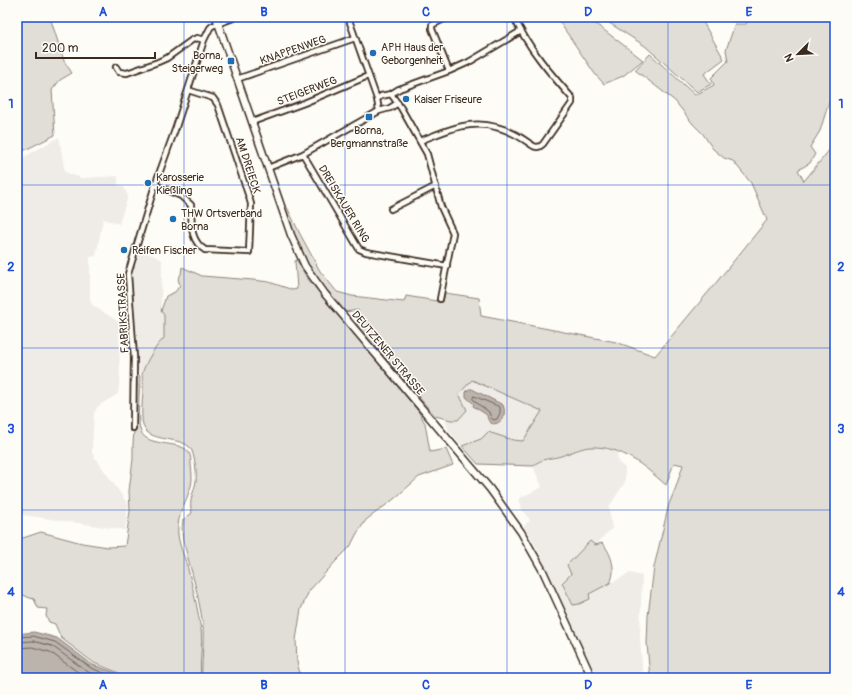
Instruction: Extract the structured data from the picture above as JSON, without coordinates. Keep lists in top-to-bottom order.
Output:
{
  "streets": {
    "main road": ["DEUTZENER STRASSE"],
    "street": [
      "KNAPPENWEG",
      "STEIGERWEG",
      "AM DREIECK",
      "DREISKAUER RING",
      "FABRIKSTRASSE"
    ]
  },
  "crossings": [
    ["KNAPPENWEG", "DEUTZENER STRASSE"],
    ["STEIGERWEG", "DEUTZENER STRASSE"],
    ["AM DREIECK", "FABRIKSTRASSE"],
    ["FABRIKSTRASSE", "DEUTZENER STRASSE"]
  ],
  "places": {
    "other": [
      "APH Haus der Geborgenheit",
      "Kaiser Friseure",
      "Karosserie Kießling",
      "THW Ortsverband Borna",
      "Reifen Fischer"
    ],
    "transit": ["Borna, Steigerweg", "Borna, Bergmannstraße"]
  },
  "scale_bar": "200 m",
  "north": "bottom left",
  "grid": {
    "columns": [
      "A",
      "B",
      "C",
      "D",
      "E"
    ],
    "rows": [
      "1",
      "2",
      "3",
      "4"
    ]
  }
}
